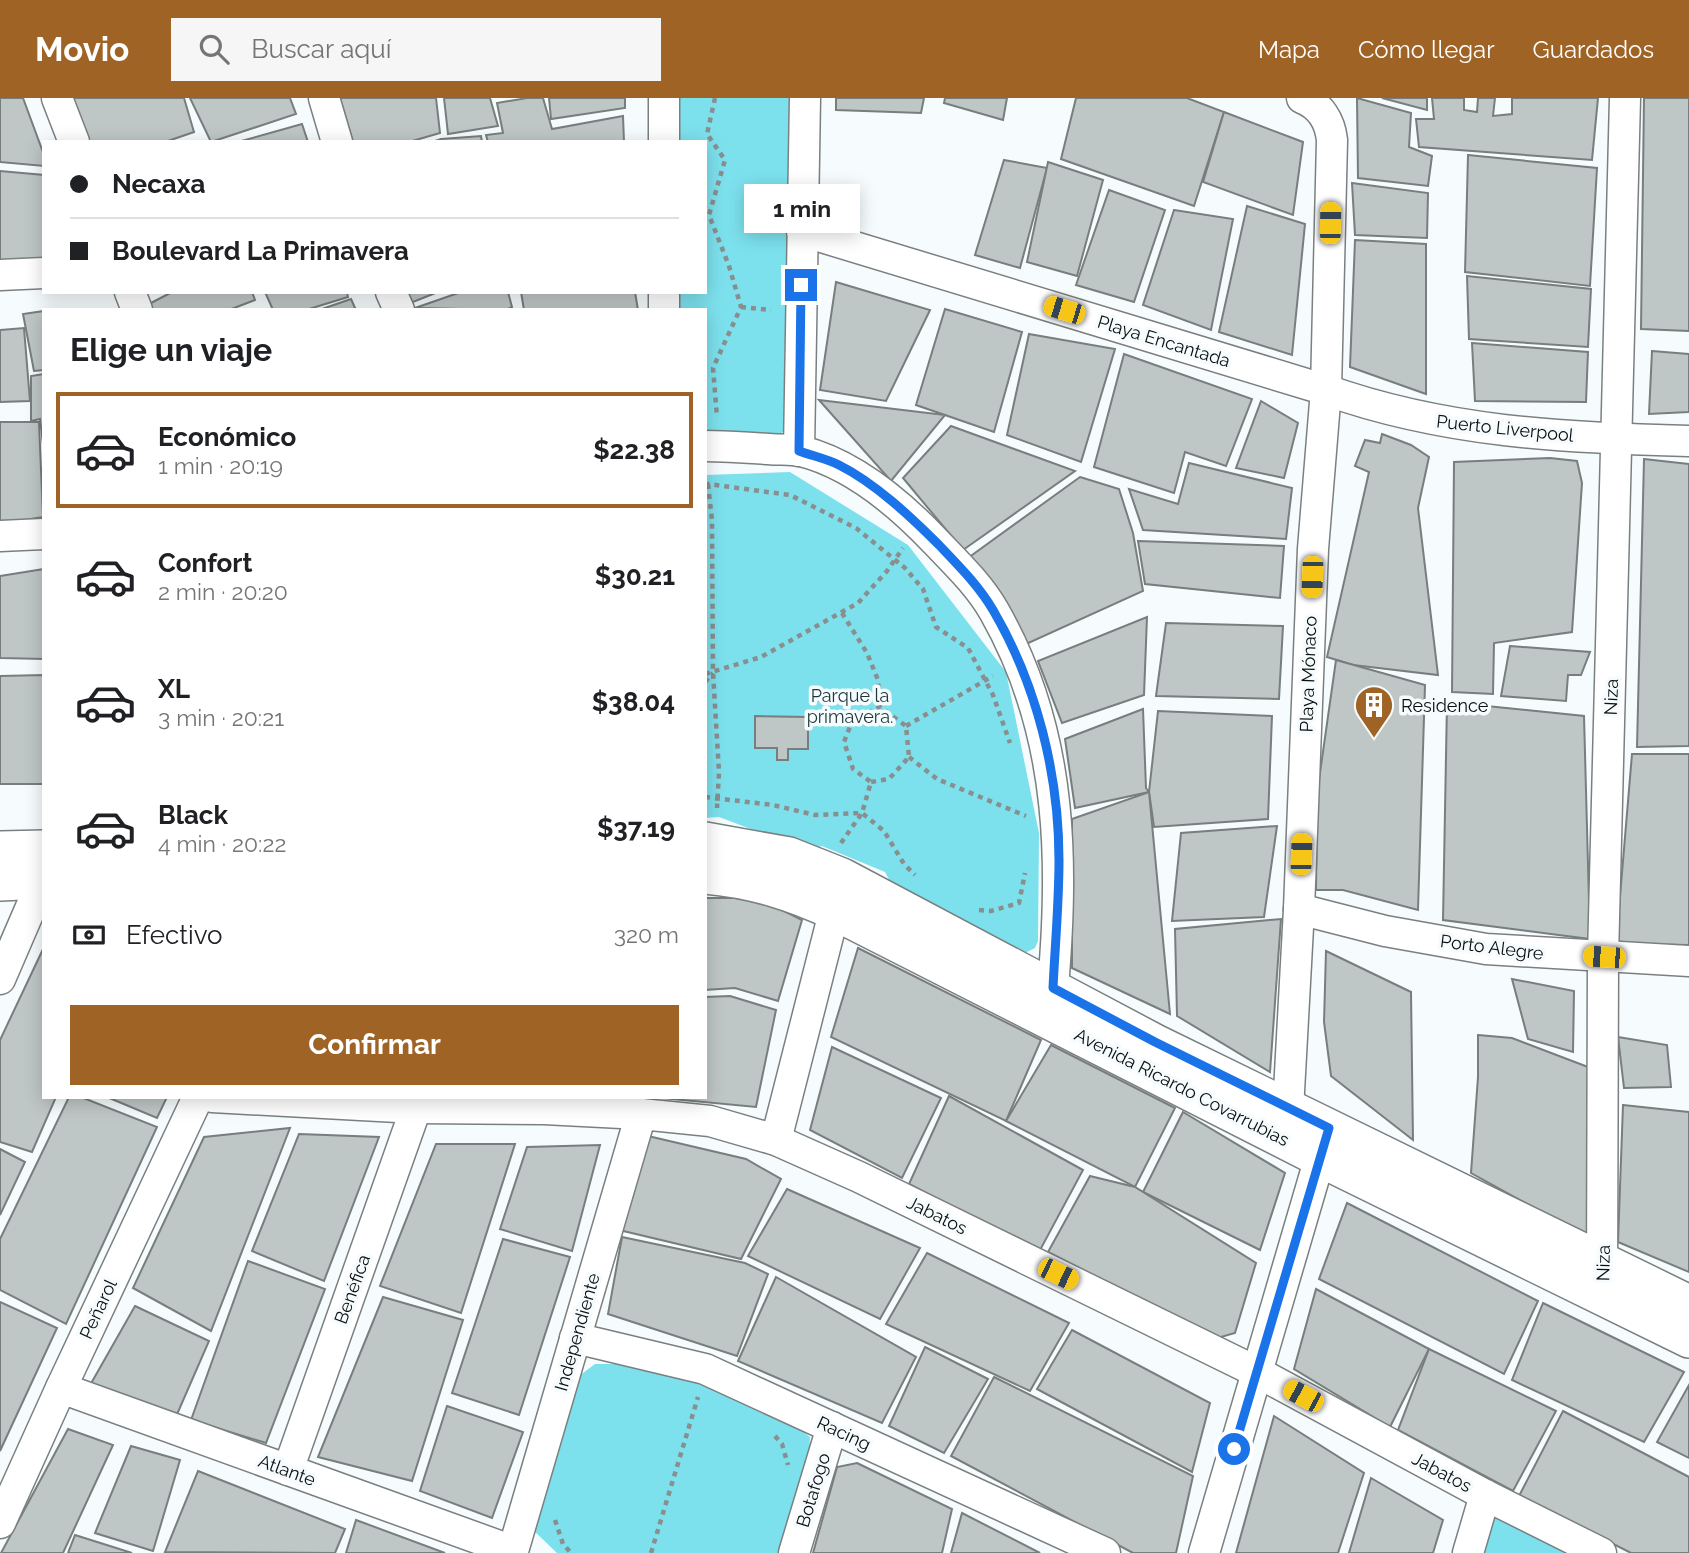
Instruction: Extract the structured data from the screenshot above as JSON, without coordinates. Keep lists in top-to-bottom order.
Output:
{
  "streets": {
    "street": [
      "Playa Encantada",
      "Puerto Liverpool",
      "Playa Mónaco",
      "Niza",
      "Porto Alegre",
      "Avenida Ricardo Covarrubias",
      "Jabatos",
      "Benéfica",
      "Peñarol",
      "Independiente",
      "Racing",
      "Atlante",
      "Botafogo"
    ]
  },
  "crossings": [
    ["Playa Encantada", "Puerto Liverpool"],
    ["Playa Encantada", "Playa Mónaco"],
    ["Puerto Liverpool", "Playa Mónaco"],
    ["Puerto Liverpool", "Niza"],
    ["Playa Mónaco", "Porto Alegre"],
    ["Playa Mónaco", "Avenida Ricardo Covarrubias"],
    ["Niza", "Porto Alegre"],
    ["Niza", "Avenida Ricardo Covarrubias"],
    ["Jabatos", "Benéfica"],
    ["Jabatos", "Independiente"],
    ["Benéfica", "Atlante"],
    ["Peñarol", "Atlante"],
    ["Independiente", "Racing"],
    ["Independiente", "Atlante"],
    ["Racing", "Botafogo"]
  ],
  "parks": ["Parque la primavera."],
  "places": {
    "building": ["Residence"]
  },
  "page": {
    "header": "Movio",
    "search": "Buscar aquí",
    "nav": ["Mapa", "Cómo llegar", "Guardados"],
    "banner": ["Necaxa", "Boulevard La Primavera"],
    "bubble": "1 min",
    "heading": "Elige un viaje",
    "list": [
      {
        "name": "Económico",
        "note": "1 min · 20:19",
        "value": "$22.38"
      },
      {
        "name": "Confort",
        "note": "2 min · 20:20",
        "value": "$30.21"
      },
      {
        "name": "XL",
        "note": "3 min · 20:21",
        "value": "$38.04"
      },
      {
        "name": "Black",
        "note": "4 min · 20:22",
        "value": "$37.19"
      }
    ],
    "pay": ["Efectivo", "320 m"],
    "buttons": "Confirmar"
  }
}
